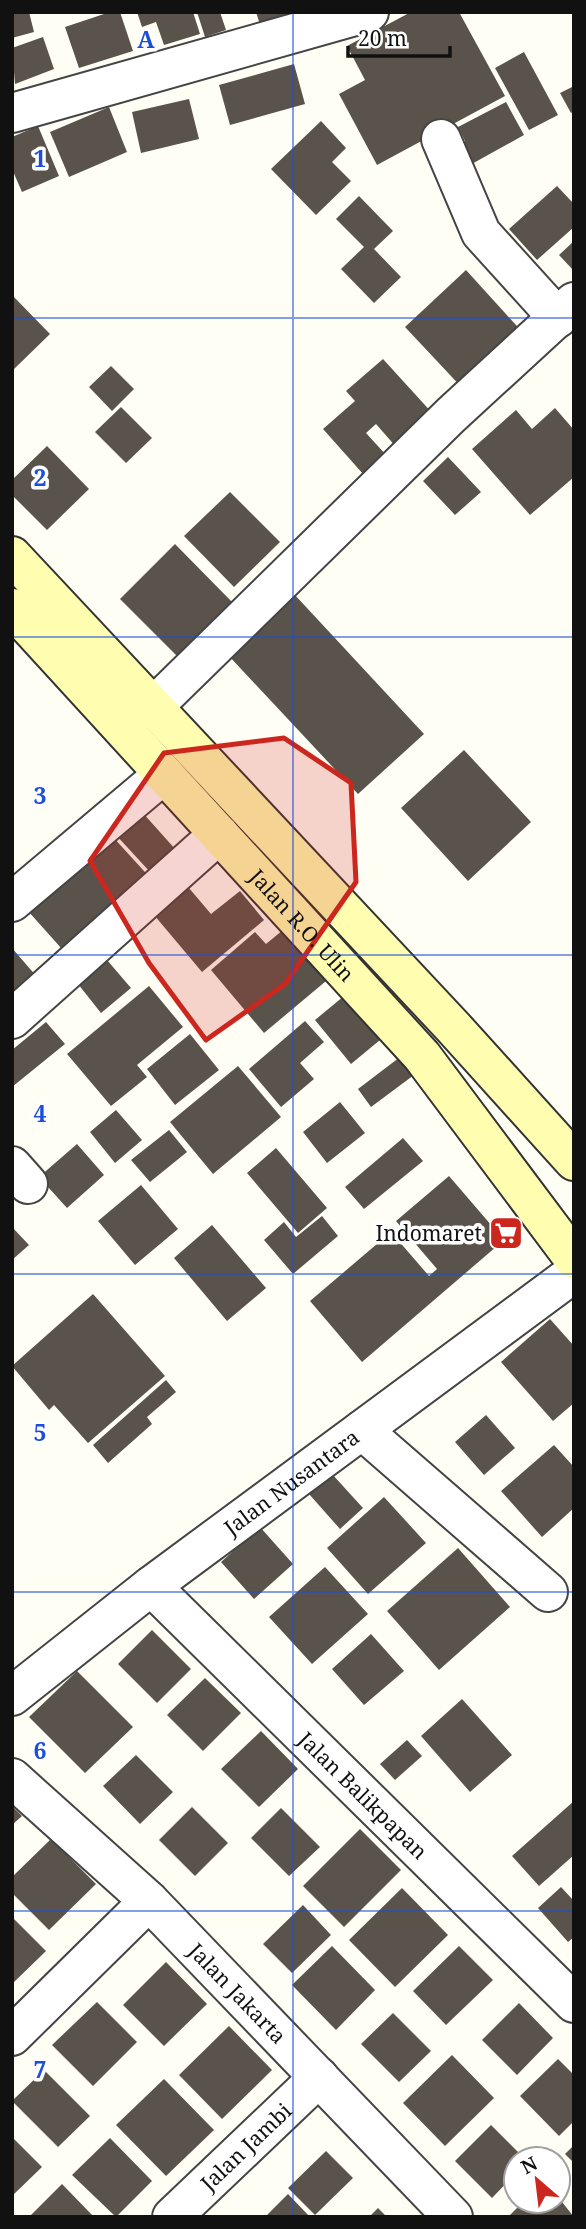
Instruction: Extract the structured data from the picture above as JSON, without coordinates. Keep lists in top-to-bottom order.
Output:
{
  "streets": {
    "main road": ["Jalan R.O. Ulin"],
    "street": [
      "Jalan Nusantara",
      "Jalan Balikpapan",
      "Jalan Jakarta",
      "Jalan Jambi"
    ]
  },
  "crossings": [
    ["Jalan Nusantara", "Jalan Balikpapan"],
    ["Jalan Jakarta", "Jalan Jambi"]
  ],
  "places": {
    "supermarket": ["Indomaret"]
  },
  "scale_bar": "20 m",
  "north": "top left",
  "grid": {
    "columns": ["A"],
    "rows": [
      "1",
      "2",
      "3",
      "4",
      "5",
      "6",
      "7"
    ]
  }
}
